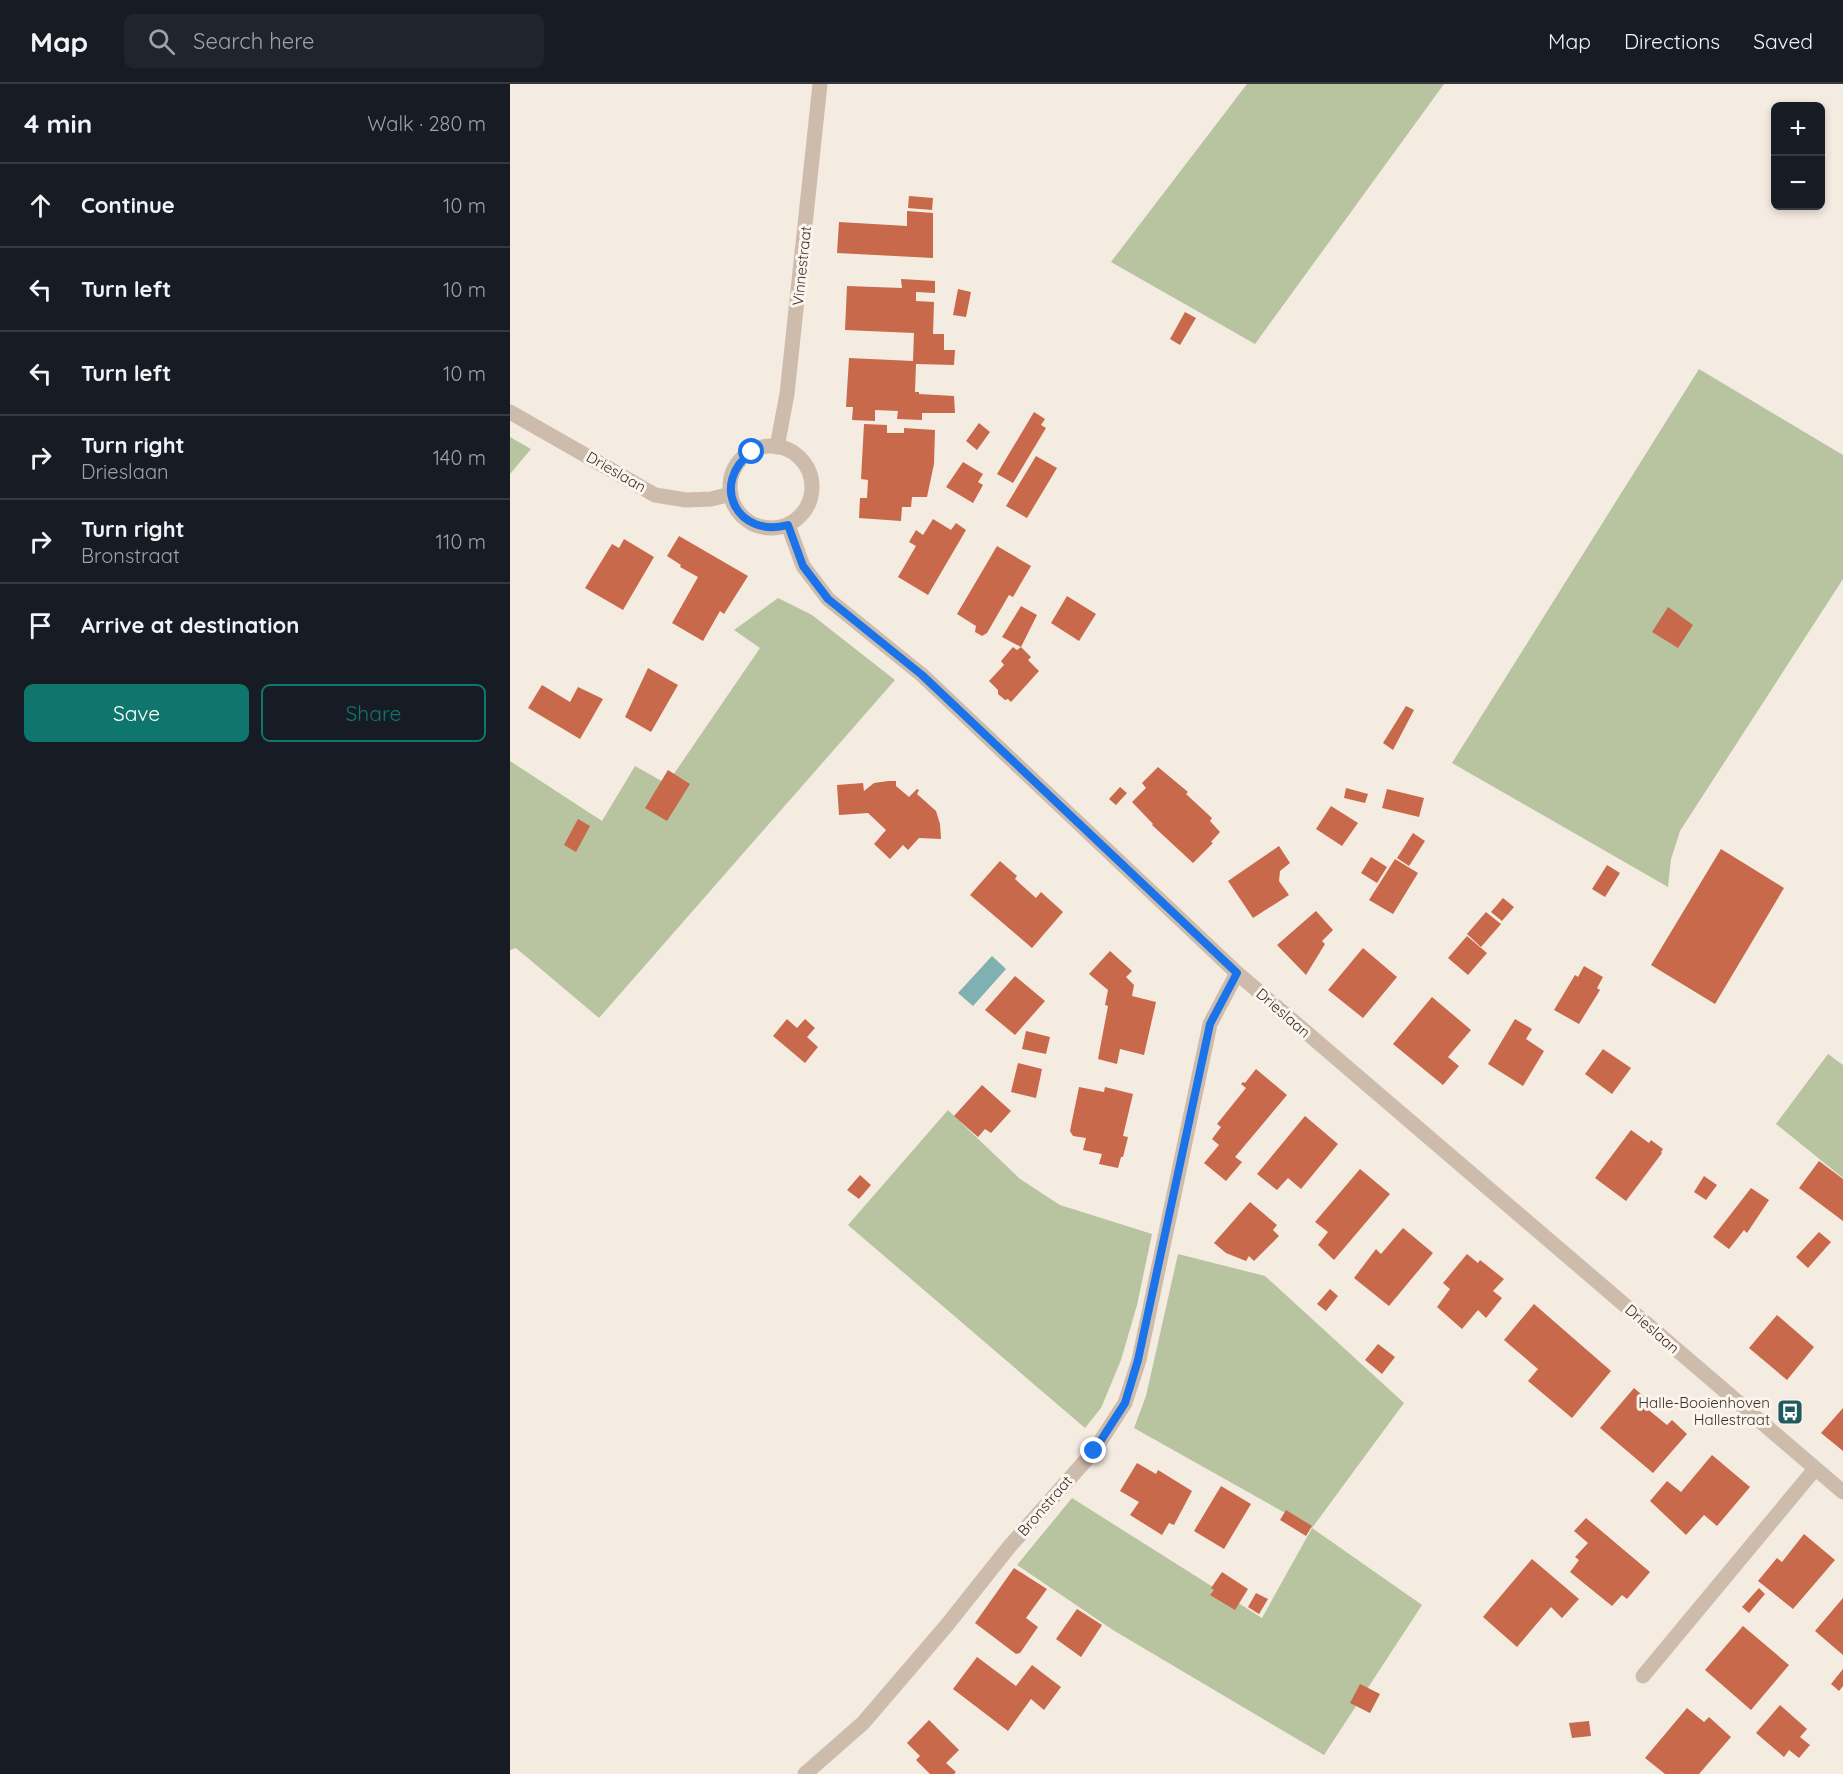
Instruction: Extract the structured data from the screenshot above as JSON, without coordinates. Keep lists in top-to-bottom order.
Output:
{
  "streets": {
    "street": ["Vinnestraat", "Drieslaan", "Bronstraat"]
  },
  "crossings": [
    ["Vinnestraat", "Drieslaan"],
    ["Drieslaan", "Bronstraat"]
  ],
  "places": {
    "bus stop": ["Halle-Booienhoven Hallestraat"]
  },
  "page": {
    "header": "Map",
    "search": "Search here",
    "nav": ["Map", "Directions", "Saved"],
    "heading": ["4 min", "Walk · 280 m"],
    "map_buttons": ["+", "−"],
    "list": [
      ["Continue", "10 m"],
      ["Turn left", "10 m"],
      ["Turn left", "10 m"],
      ["Turn right", "Drieslaan", "140 m"],
      ["Turn right", "Bronstraat", "110 m"],
      "Arrive at destination"
    ],
    "buttons": ["Save", "Share"]
  }
}
